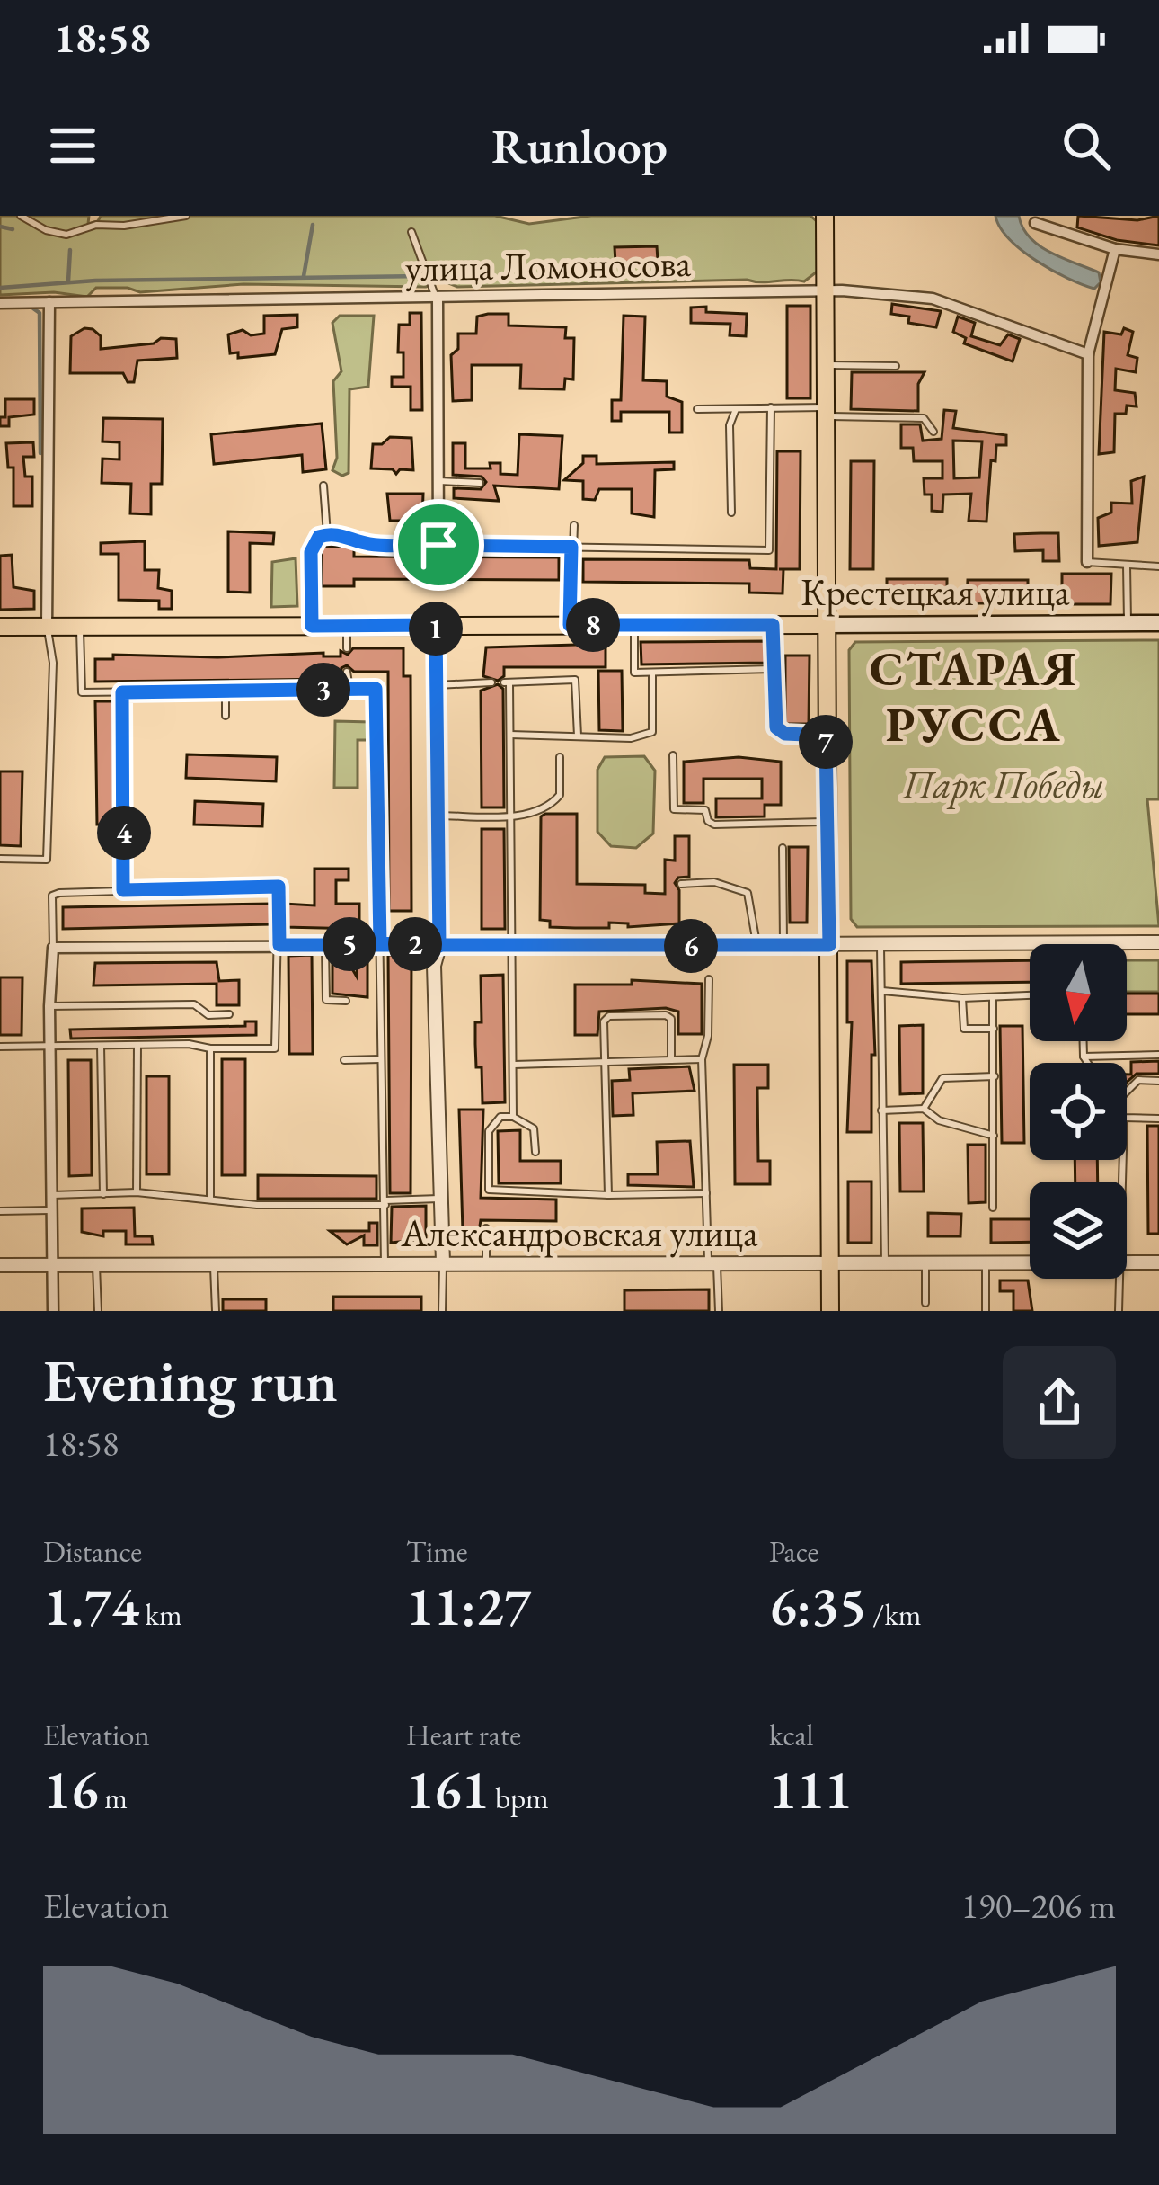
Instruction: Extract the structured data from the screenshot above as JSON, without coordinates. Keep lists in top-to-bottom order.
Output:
{
  "streets": {
    "main road": ["Крестецкая улица"],
    "street": ["улица Ломоносова", "Александровская улица"]
  },
  "districts": ["СТАРАЯ РУССА"],
  "parks": ["Парк Победы"],
  "north": "bottom",
  "page": {
    "status": "18:58",
    "header": "Runloop",
    "pins": [
      "8",
      "1",
      "3",
      "7",
      "4",
      "2",
      "5",
      "6"
    ],
    "heading": ["Evening run", "18:58"],
    "stats": [
      ["Distance", "1.74 km"],
      ["Time", "11:27"],
      ["Pace", "6:35 /km"],
      ["Elevation", "16 m"],
      ["Heart rate", "161 bpm"],
      ["kcal", "111"]
    ],
    "chart": ["Elevation", "190–206 m"]
  }
}
